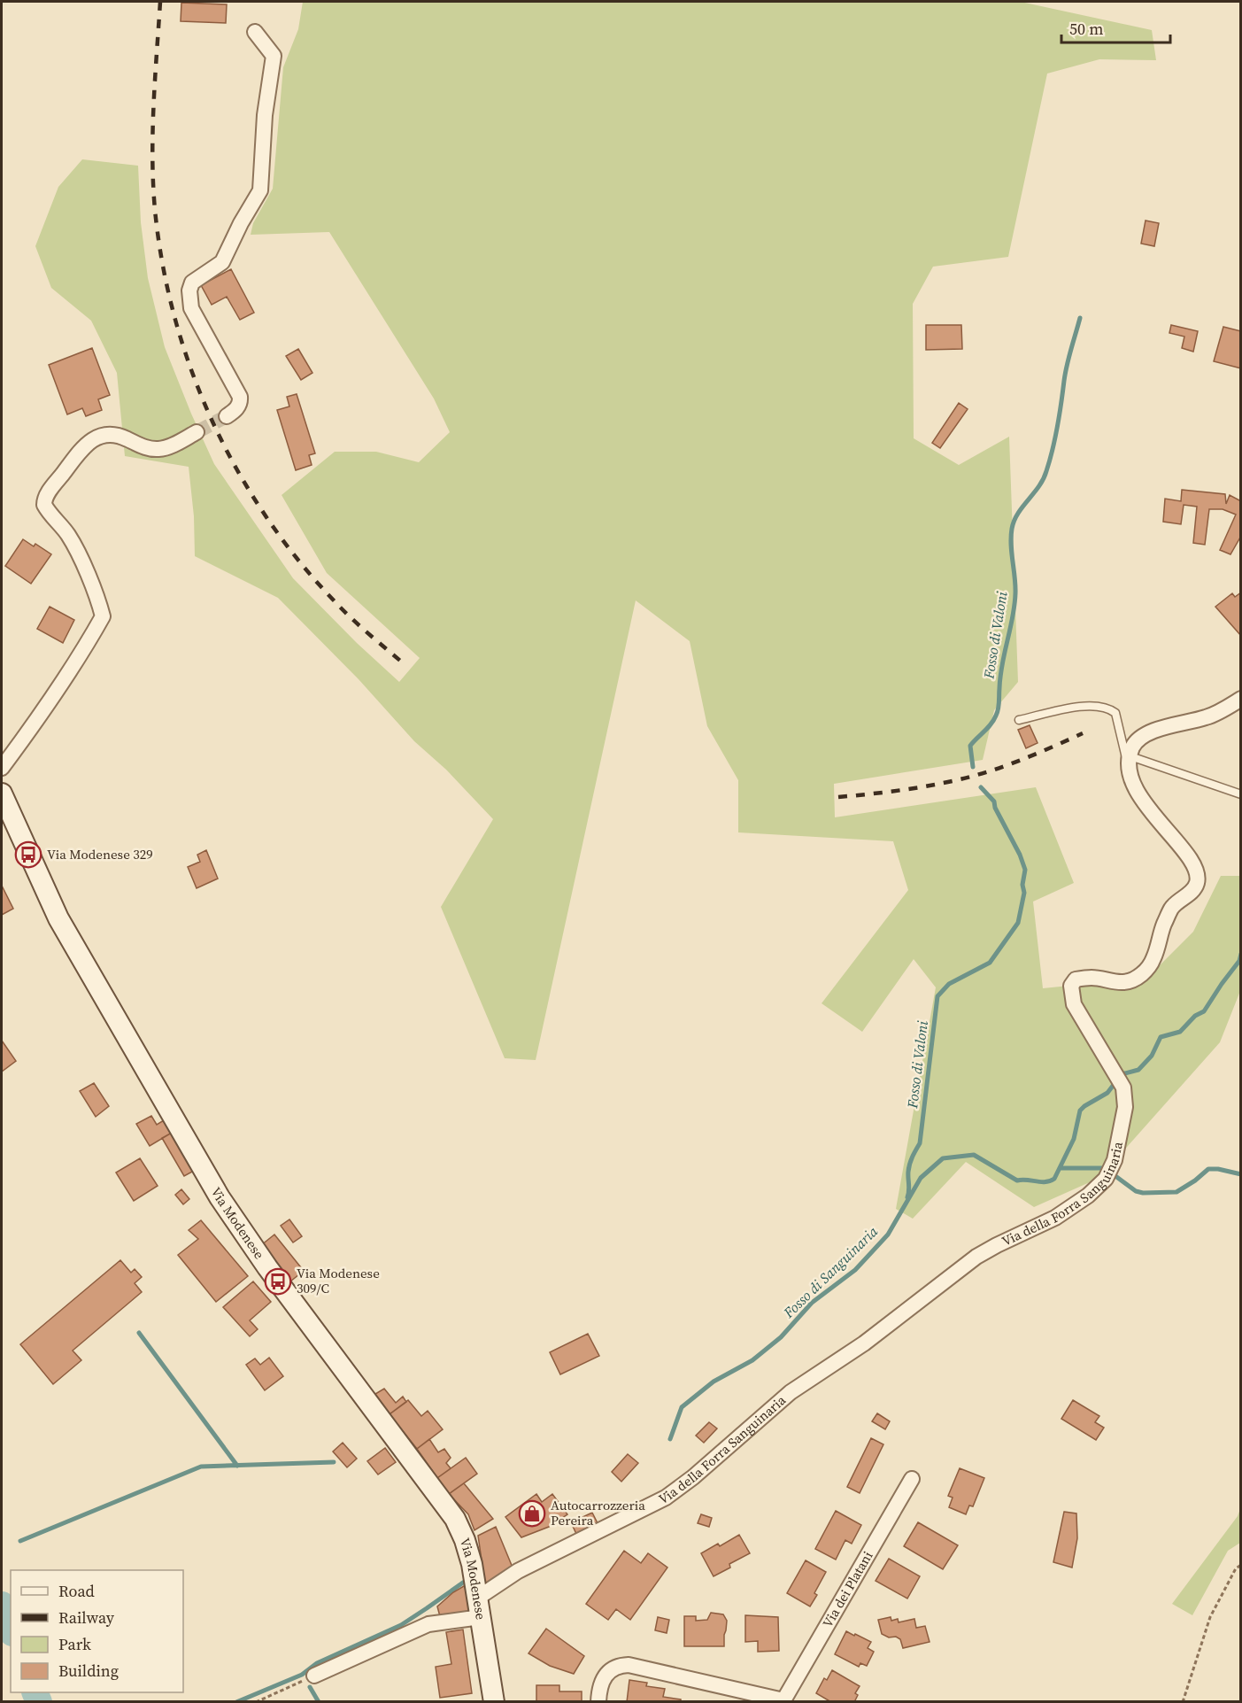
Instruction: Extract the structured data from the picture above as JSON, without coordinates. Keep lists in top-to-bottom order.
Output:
{
  "streets": {
    "street": ["Via della Forra Sanguinaria", "Via Modenese", "Via dei Platani"]
  },
  "crossings": [
    ["Via della Forra Sanguinaria", "Via Modenese"]
  ],
  "water": ["Fosso di Valoni", "Fosso di Sanguinaria"],
  "places": {
    "bus stop": ["Via Modenese 329", "Via Modenese 309/C"],
    "shop": ["Autocarrozzeria Pereira"]
  },
  "legend": [
    "Road",
    "Railway",
    "Park",
    "Building"
  ],
  "scale_bar": "50 m"
}
